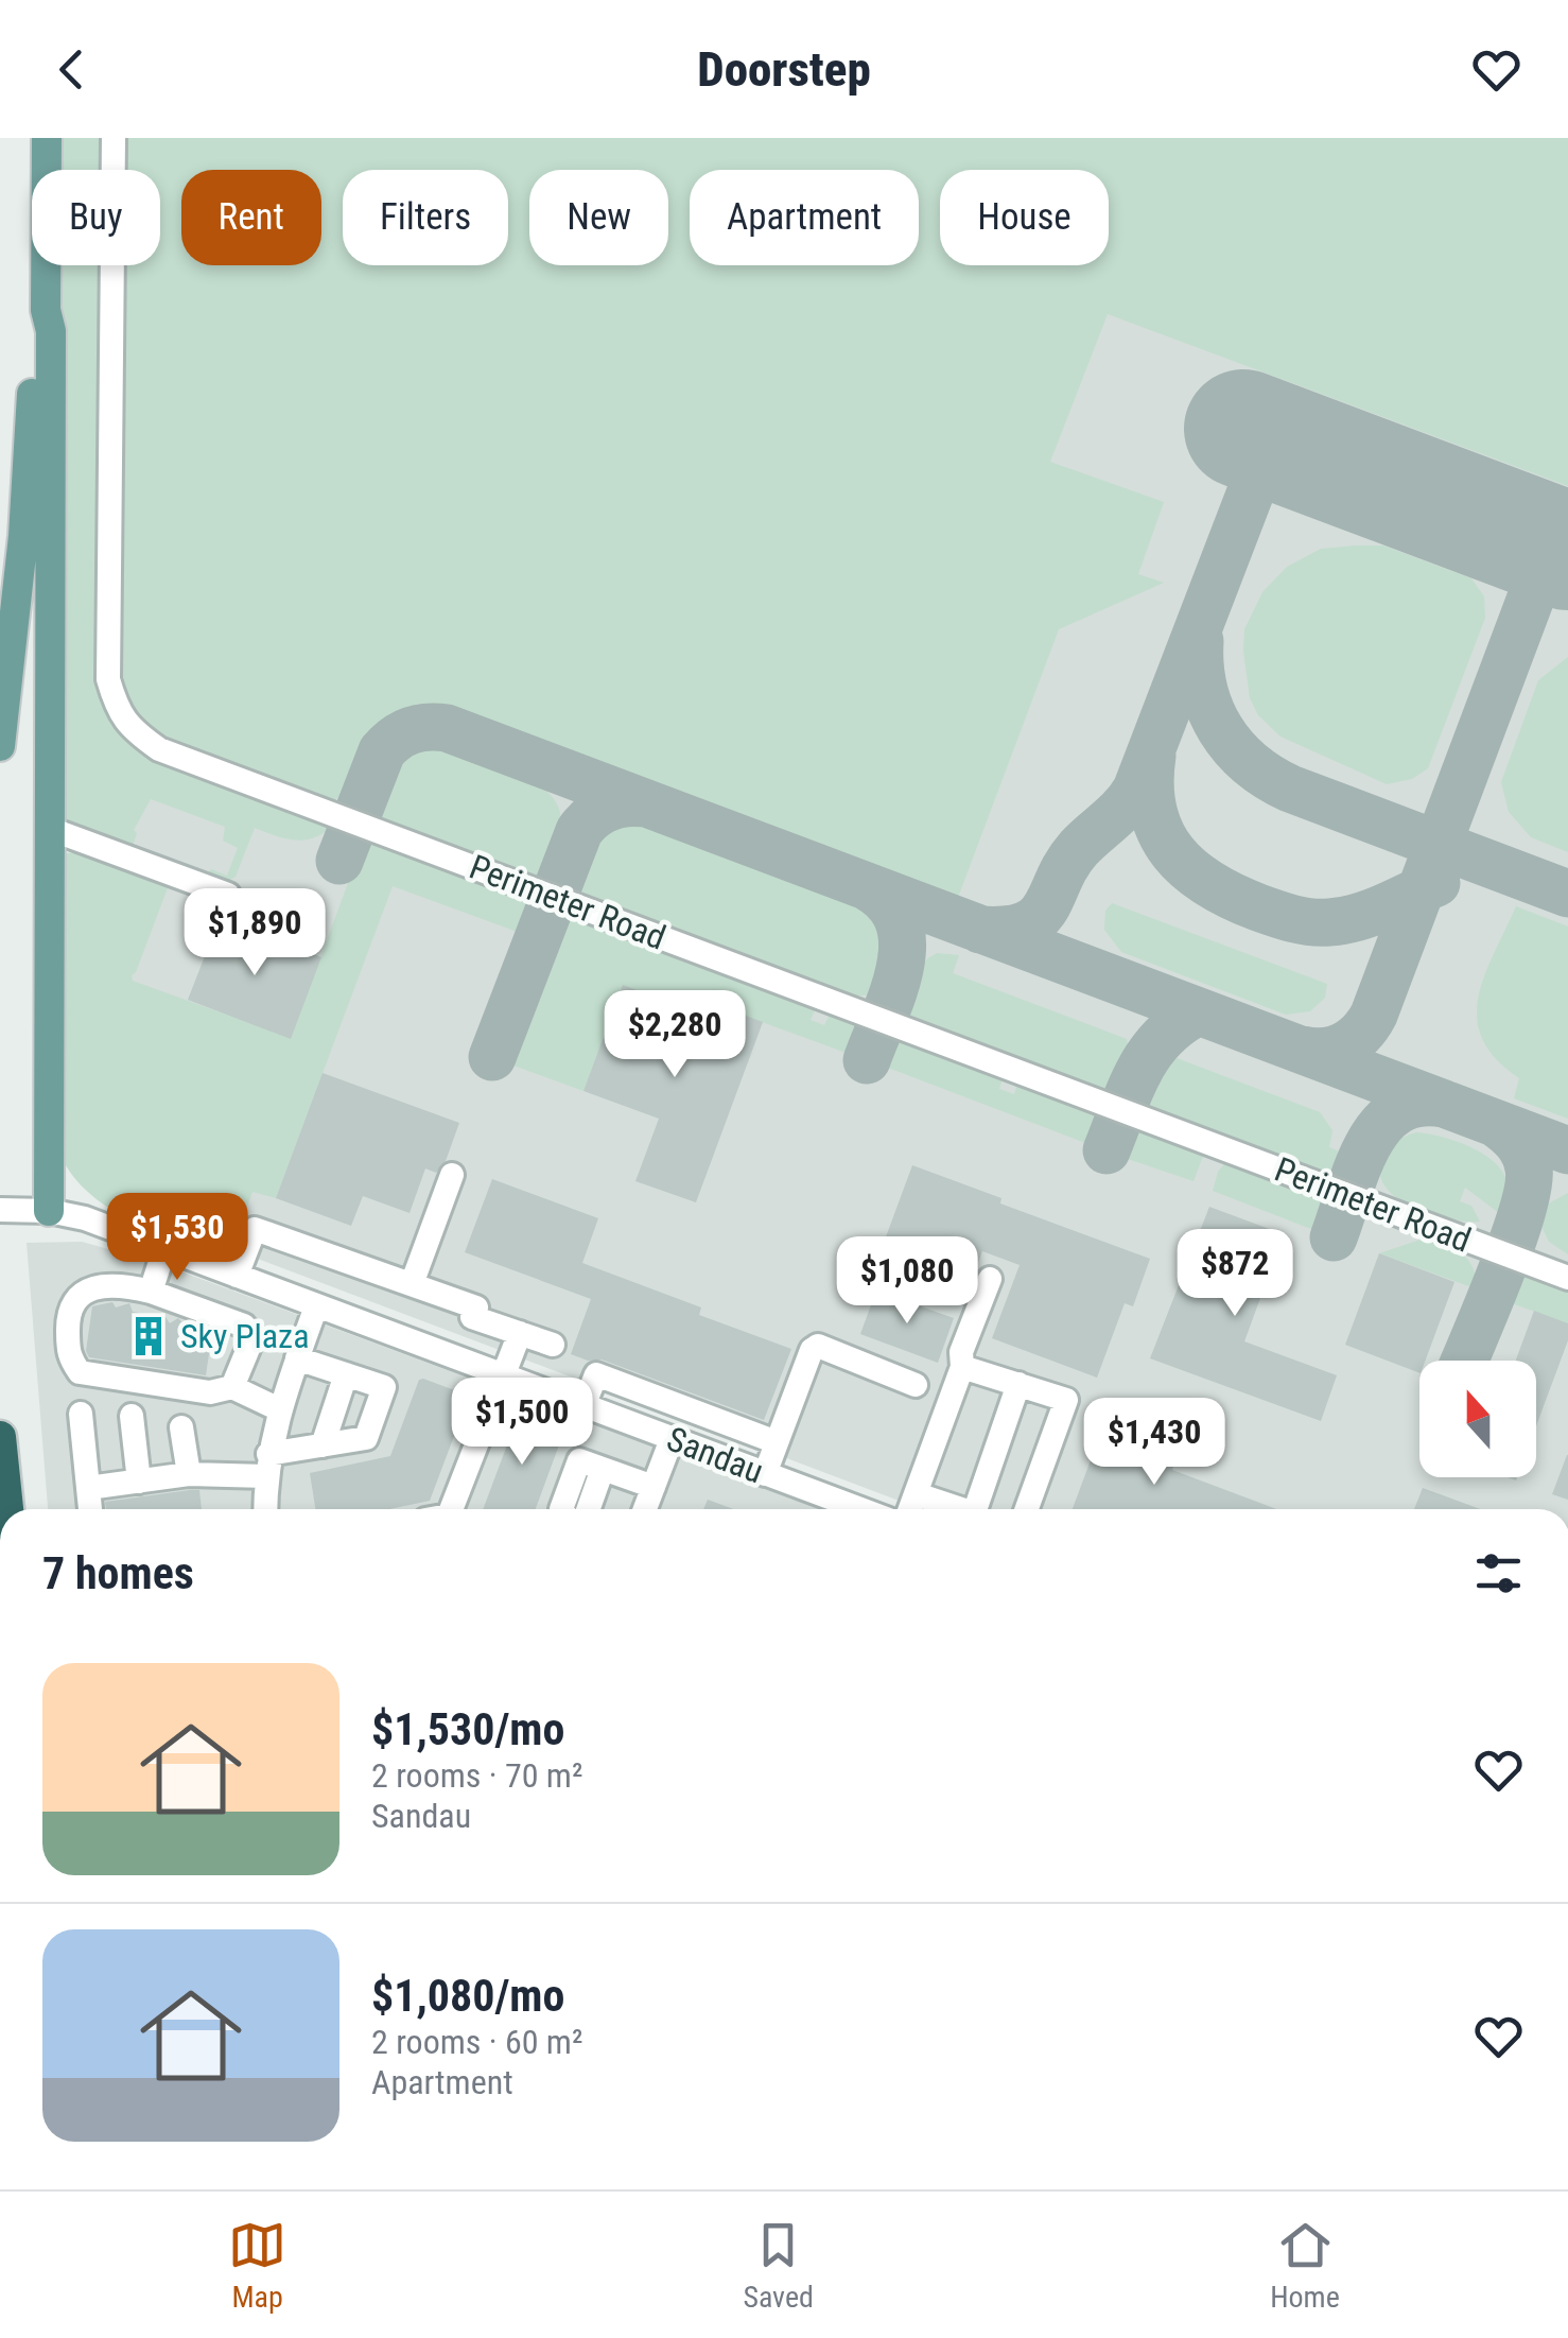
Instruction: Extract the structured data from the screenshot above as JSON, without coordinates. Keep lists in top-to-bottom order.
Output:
{
  "streets": {
    "street": ["Perimeter Road", "Sandau"]
  },
  "places": {
    "building": ["Sky Plaza"]
  },
  "north": "top",
  "page": {
    "header": "Doorstep",
    "chip": [
      "Buy",
      "Rent",
      "Filters",
      "New",
      "Apartment",
      "House"
    ],
    "price": [
      "$1,890",
      "$2,280",
      "$1,530",
      "$872",
      "$1,080",
      "$1,500",
      "$1,430"
    ],
    "heading": "7 homes",
    "list": [
      {
        "name": "$1,530/mo",
        "note": "2 rooms · 70 m² · Sandau"
      },
      {
        "name": "$1,080/mo",
        "note": "2 rooms · 60 m² · Apartment"
      }
    ],
    "tabs": ["Map", "Saved", "Home"]
  }
}
